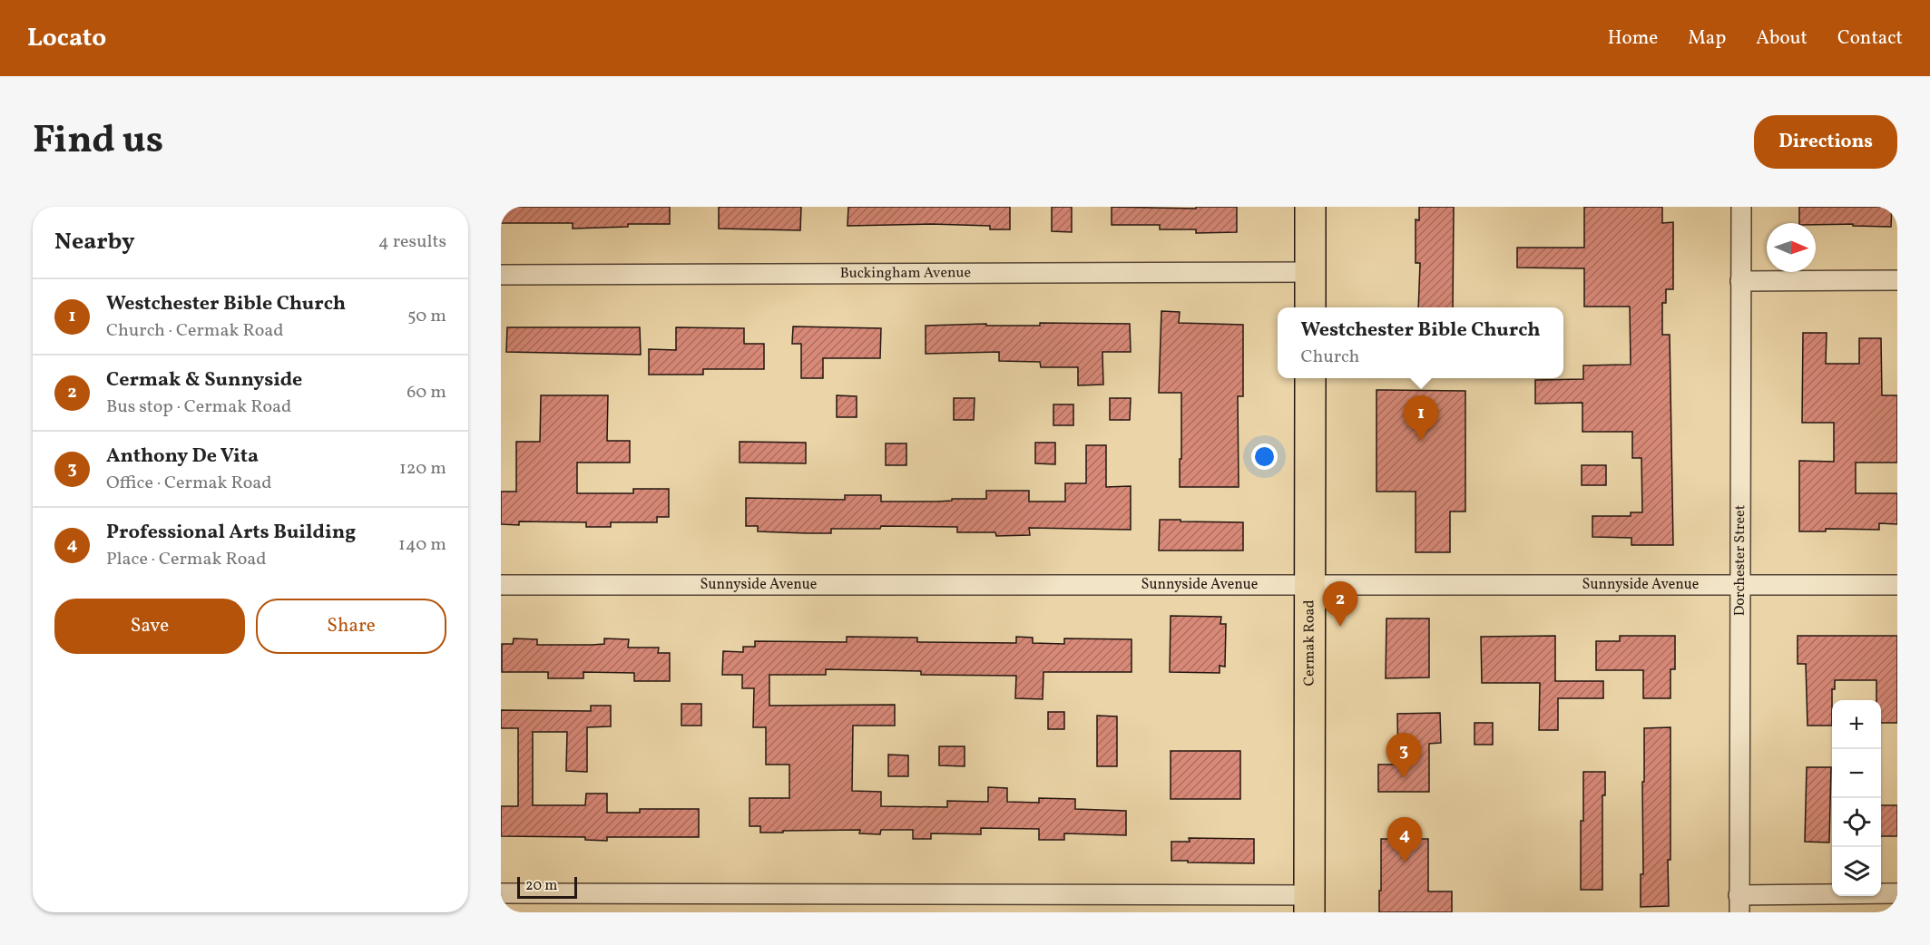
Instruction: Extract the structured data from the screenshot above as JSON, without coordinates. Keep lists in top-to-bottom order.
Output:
{
  "streets": {
    "main road": ["Cermak Road"],
    "street": ["Buckingham Avenue", "Dorchester Street", "Sunnyside Avenue"]
  },
  "crossings": [
    ["Dorchester Street", "Sunnyside Avenue"],
    ["Sunnyside Avenue", "Cermak Road"]
  ],
  "scale_bar": "20 m",
  "north": "right",
  "page": {
    "header": "Locato",
    "nav": [
      "Home",
      "Map",
      "About",
      "Contact"
    ],
    "title": "Find us",
    "buttons": [
      "Directions",
      ["Save", "Share"]
    ],
    "heading": ["Nearby", "4 results"],
    "list": [
      {
        "mark": "1",
        "name": "Westchester Bible Church",
        "note": "Church · Cermak Road",
        "value": "50 m"
      },
      {
        "mark": "2",
        "name": "Cermak & Sunnyside",
        "note": "Bus stop · Cermak Road",
        "value": "60 m"
      },
      {
        "mark": "3",
        "name": "Anthony De Vita",
        "note": "Office · Cermak Road",
        "value": "120 m"
      },
      {
        "mark": "4",
        "name": "Professional Arts Building",
        "note": "Place · Cermak Road",
        "value": "140 m"
      }
    ],
    "popup": ["Westchester Bible Church", "Church"],
    "pins": [
      "1",
      "2",
      "3",
      "4"
    ],
    "map_buttons": ["+", "−"],
    "scale": "20 m"
  }
}
